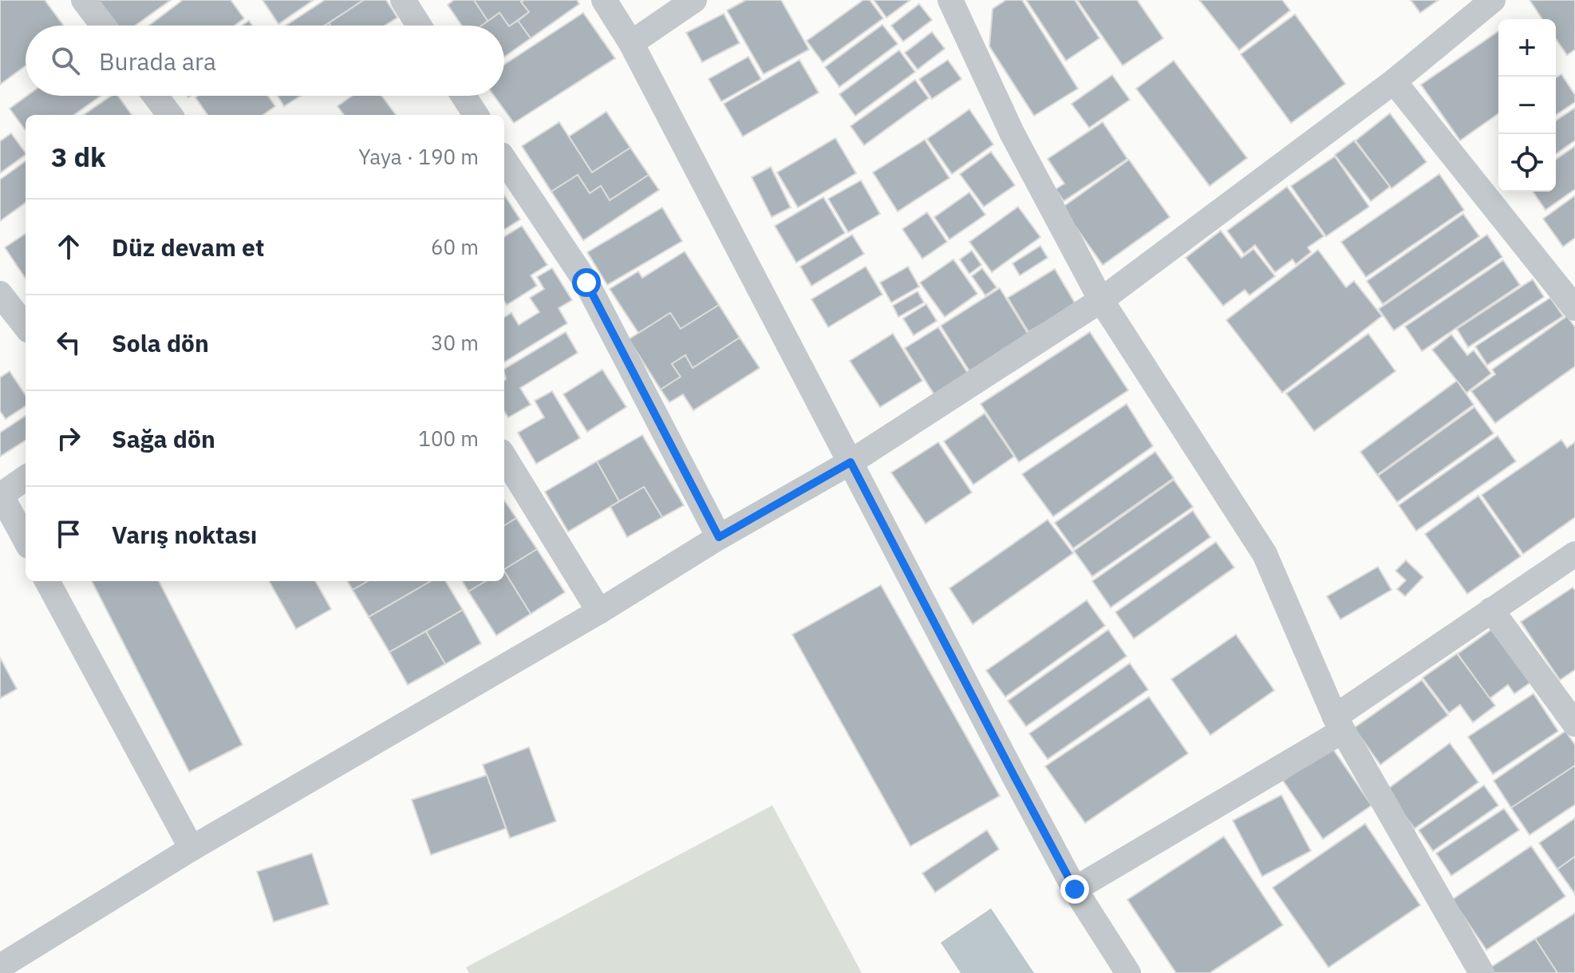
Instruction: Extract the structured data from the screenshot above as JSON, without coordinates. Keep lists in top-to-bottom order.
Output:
{
  "page": {
    "map_buttons": ["+", "−"],
    "search": "Burada ara",
    "heading": ["3 dk", "Yaya · 190 m"],
    "list": [
      ["Düz devam et", "60 m"],
      ["Sola dön", "30 m"],
      ["Sağa dön", "100 m"],
      "Varış noktası"
    ]
  }
}
